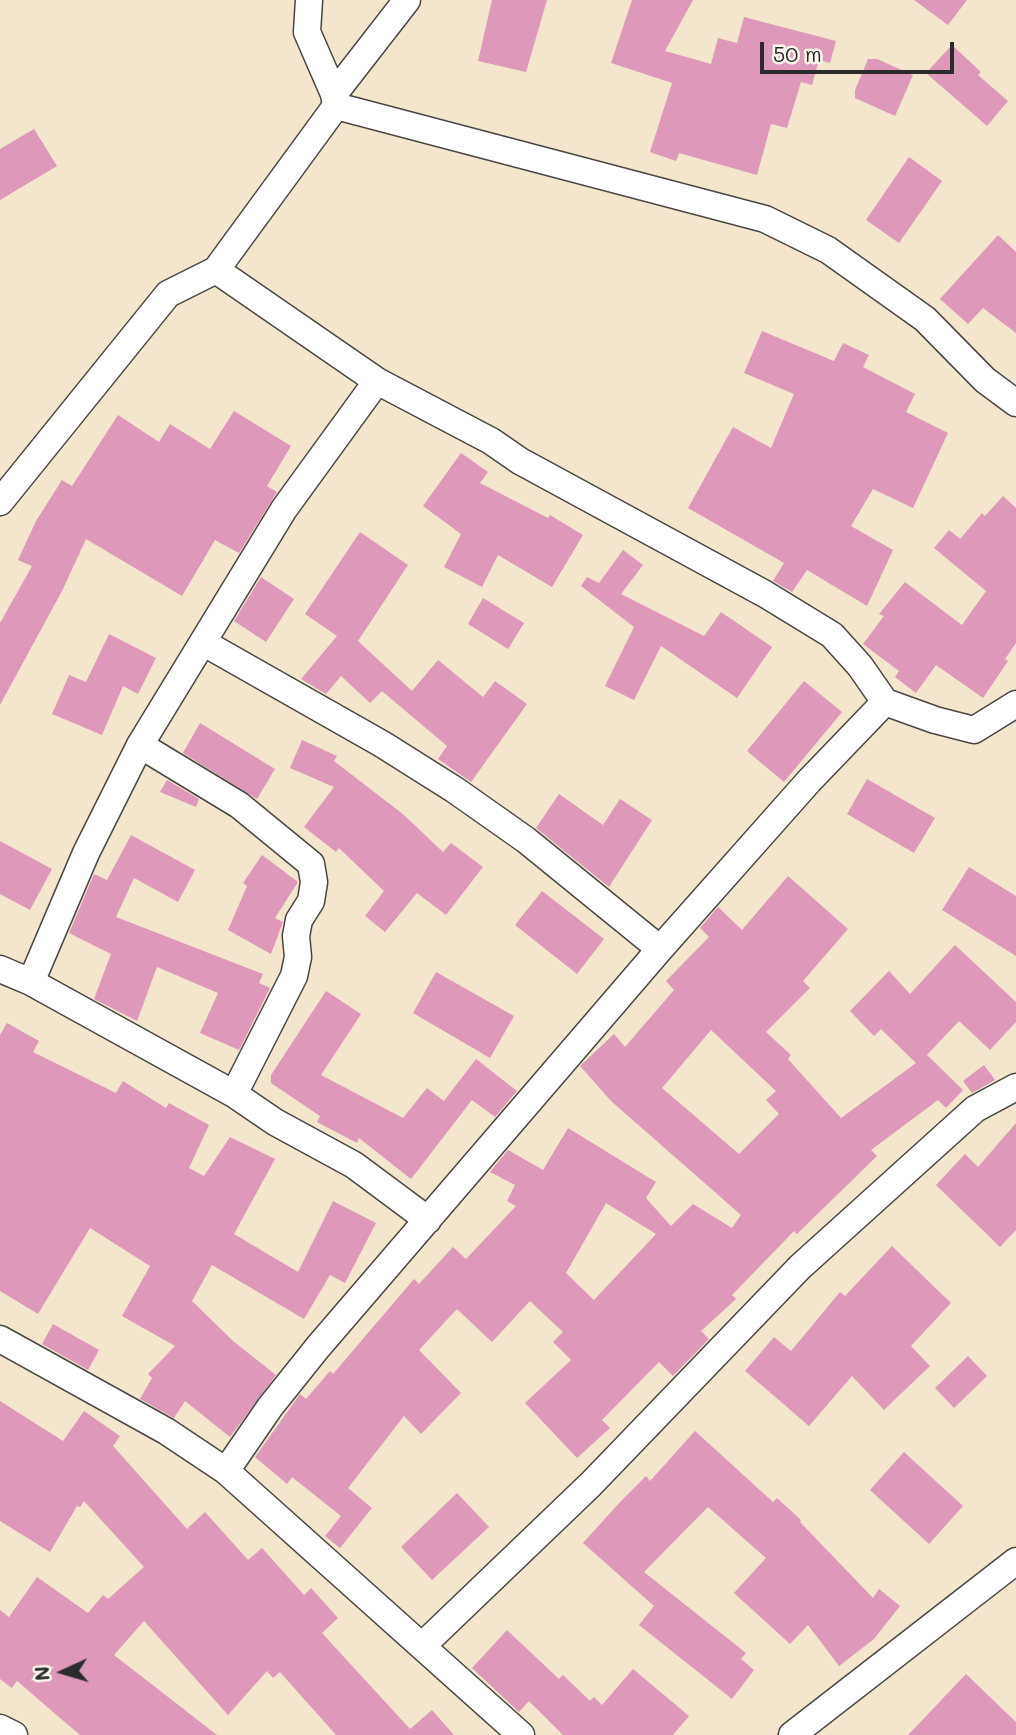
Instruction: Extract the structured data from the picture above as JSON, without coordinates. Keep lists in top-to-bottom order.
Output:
{
  "scale_bar": "50 m",
  "north": "left"
}
